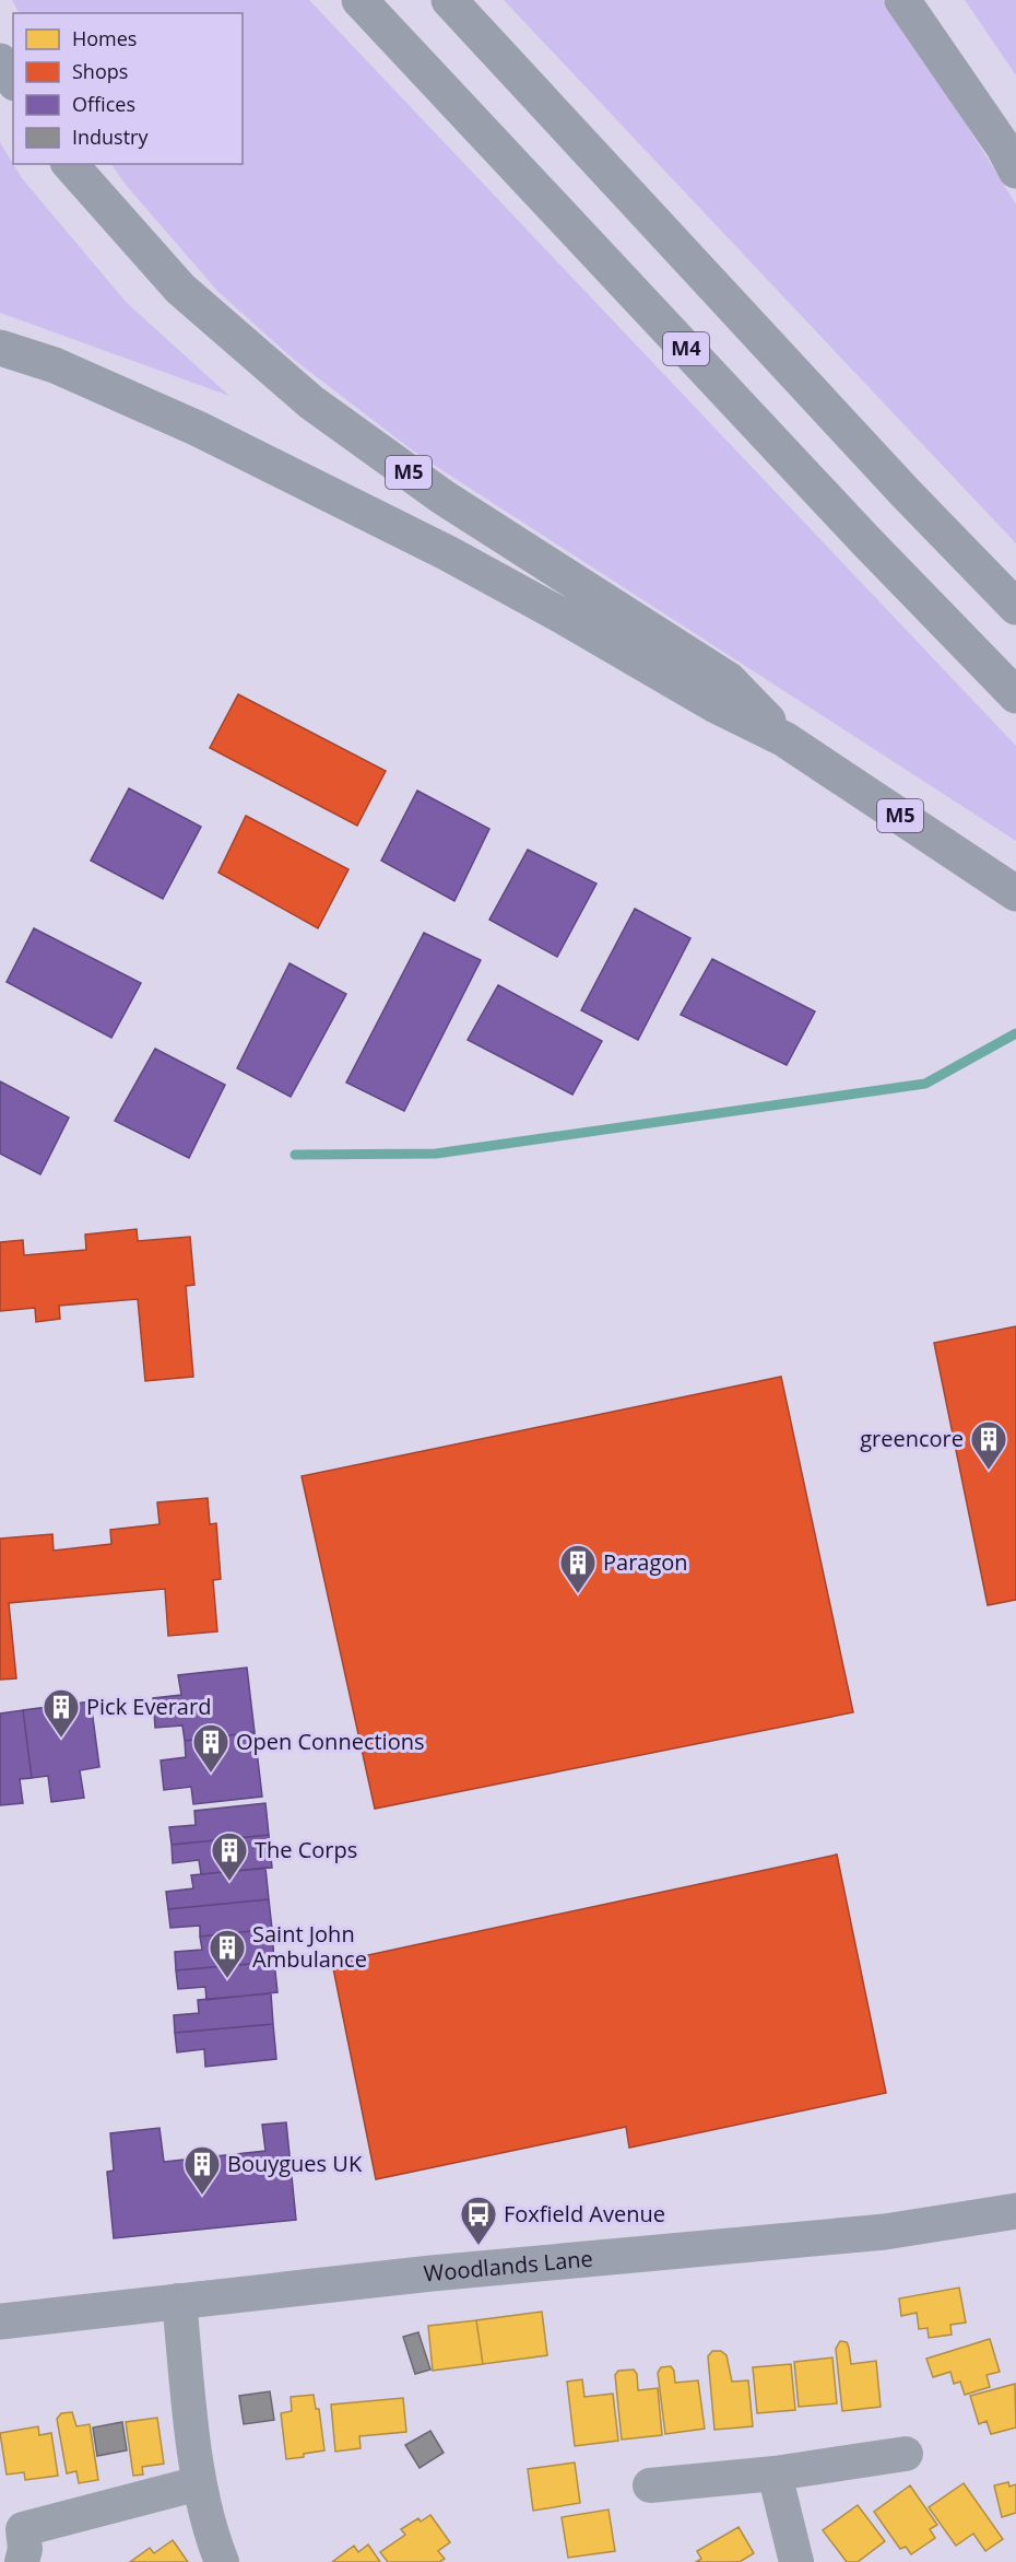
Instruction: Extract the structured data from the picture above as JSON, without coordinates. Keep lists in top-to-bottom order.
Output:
{
  "streets": {
    "highway": ["M4", "M5"],
    "street": ["Woodlands Lane"]
  },
  "places": {
    "building": [
      "greencore",
      "Paragon",
      "Pick Everard",
      "Open Connections",
      "The Corps",
      "Saint John Ambulance",
      "Bouygues UK"
    ],
    "bus stop": ["Foxfield Avenue"]
  },
  "legend": [
    "Homes",
    "Shops",
    "Offices",
    "Industry"
  ]
}
